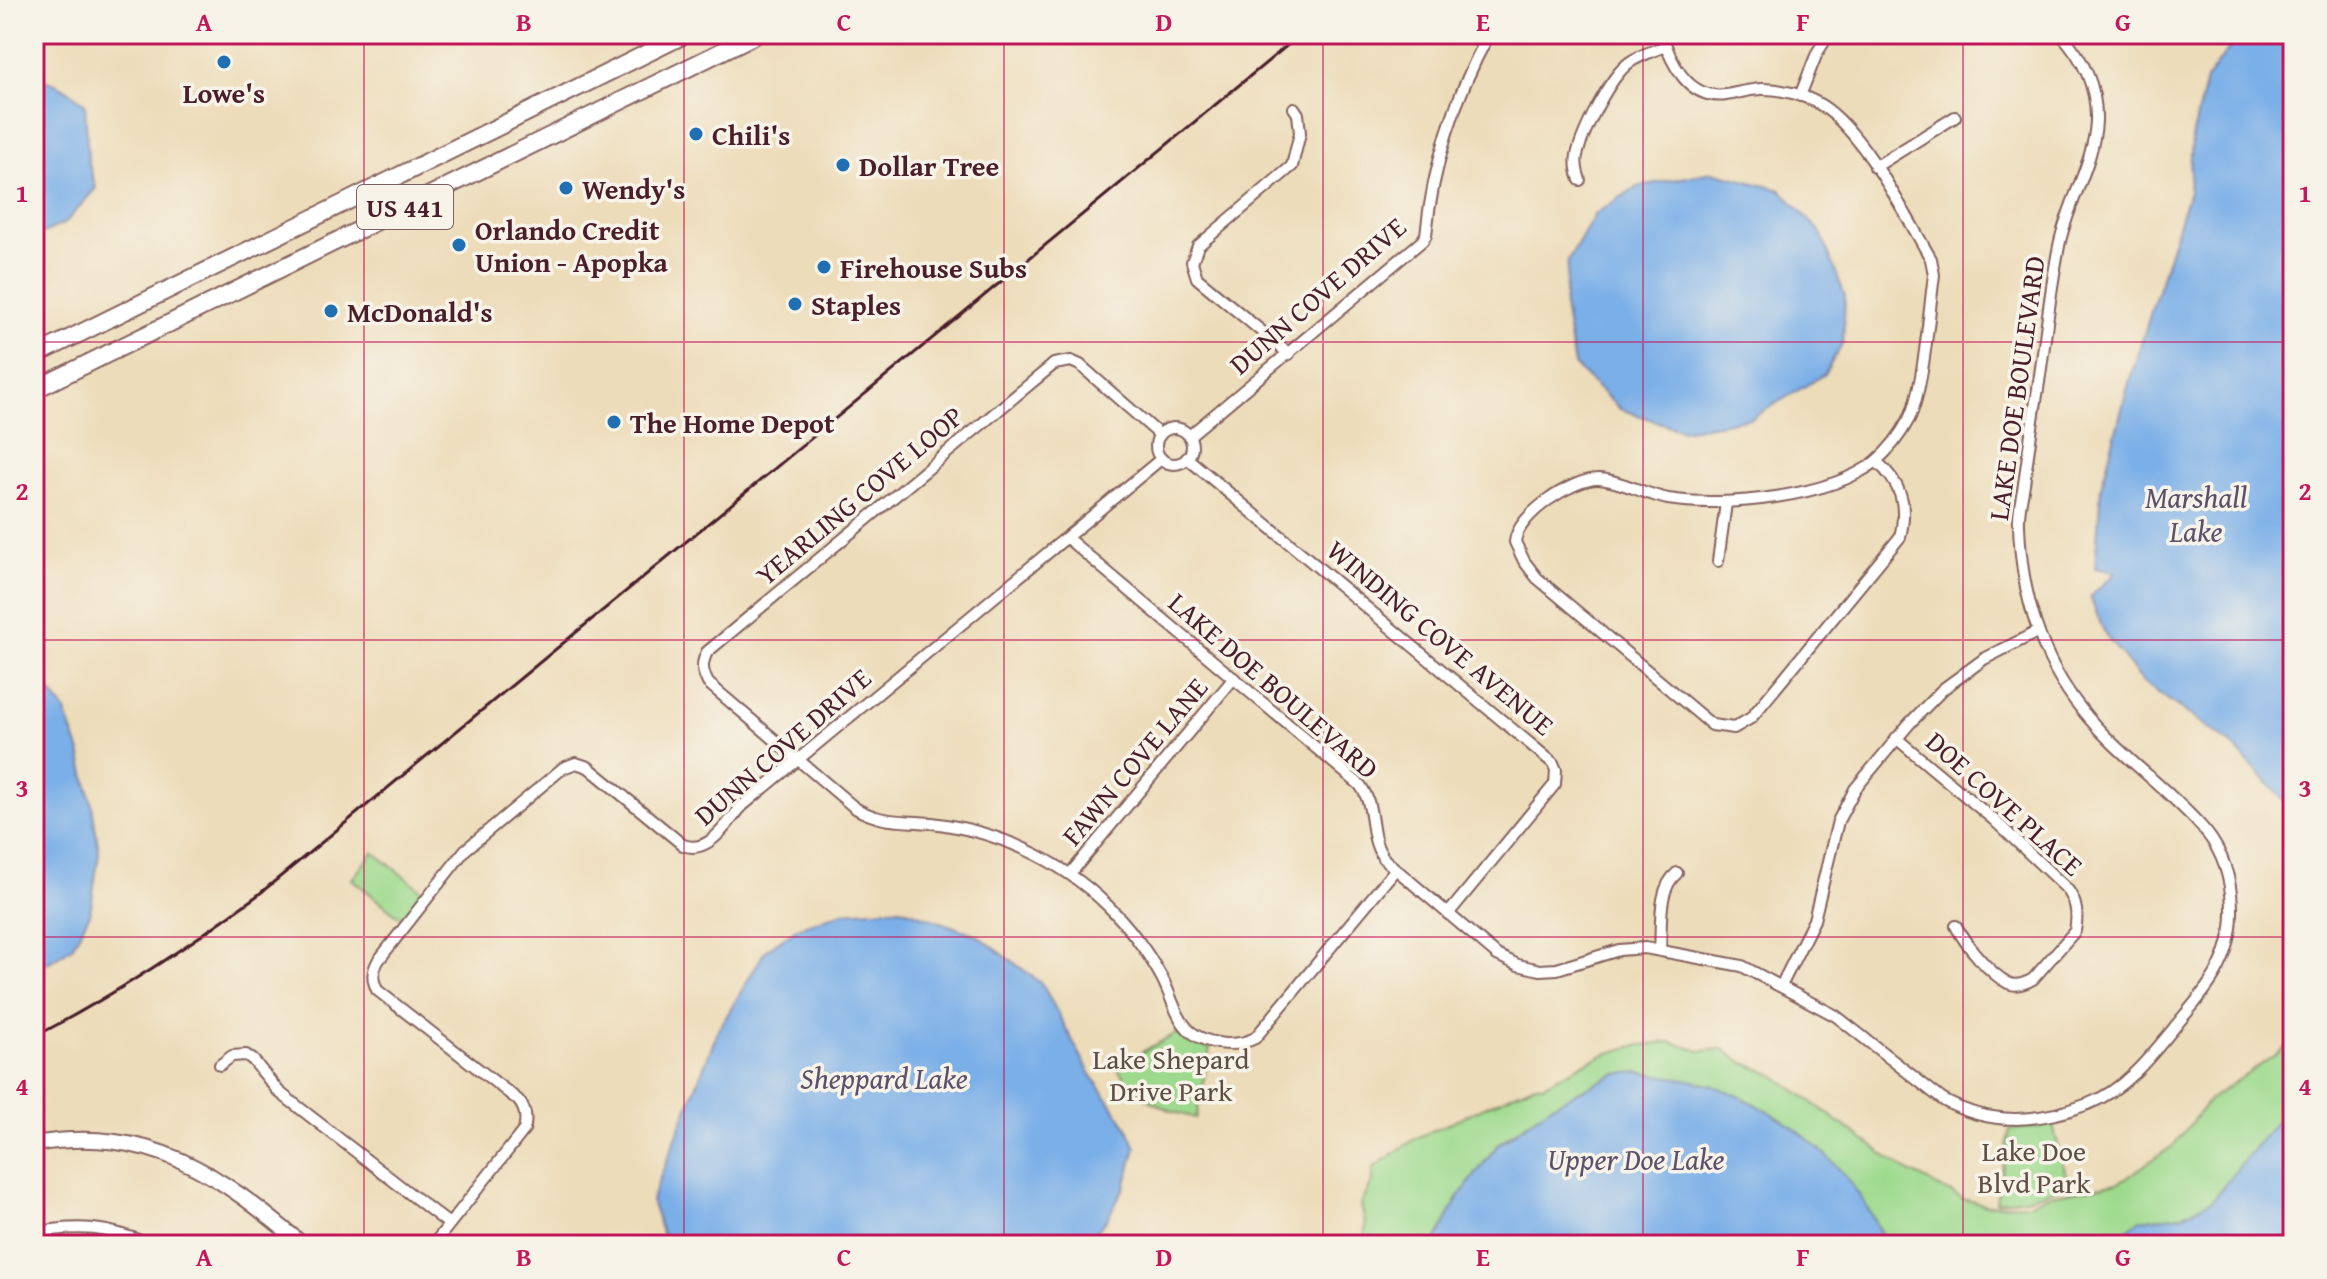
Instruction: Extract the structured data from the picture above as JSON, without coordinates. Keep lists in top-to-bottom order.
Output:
{
  "streets": {
    "main road": ["US 441"],
    "street": [
      "DUNN COVE DRIVE",
      "LAKE DOE BOULEVARD",
      "YEARLING COVE LOOP",
      "WINDING COVE AVENUE",
      "FAWN COVE LANE",
      "DOE COVE PLACE"
    ]
  },
  "crossings": [
    ["DUNN COVE DRIVE", "LAKE DOE BOULEVARD"],
    ["DUNN COVE DRIVE", "YEARLING COVE LOOP"],
    ["DUNN COVE DRIVE", "WINDING COVE AVENUE"],
    ["LAKE DOE BOULEVARD", "WINDING COVE AVENUE"],
    ["LAKE DOE BOULEVARD", "FAWN COVE LANE"],
    ["YEARLING COVE LOOP", "WINDING COVE AVENUE"]
  ],
  "water": ["Marshall Lake", "Sheppard Lake", "Upper Doe Lake"],
  "parks": ["Lake Shepard Drive Park", "Lake Doe Blvd Park"],
  "places": [
    "Lowe's",
    "Chili's",
    "Dollar Tree",
    "Wendy's",
    "Orlando Credit Union - Apopka",
    "Firehouse Subs",
    "Staples",
    "McDonald's",
    "The Home Depot"
  ],
  "grid": {
    "columns": [
      "A",
      "B",
      "C",
      "D",
      "E",
      "F",
      "G"
    ],
    "rows": [
      "1",
      "2",
      "3",
      "4"
    ]
  }
}
